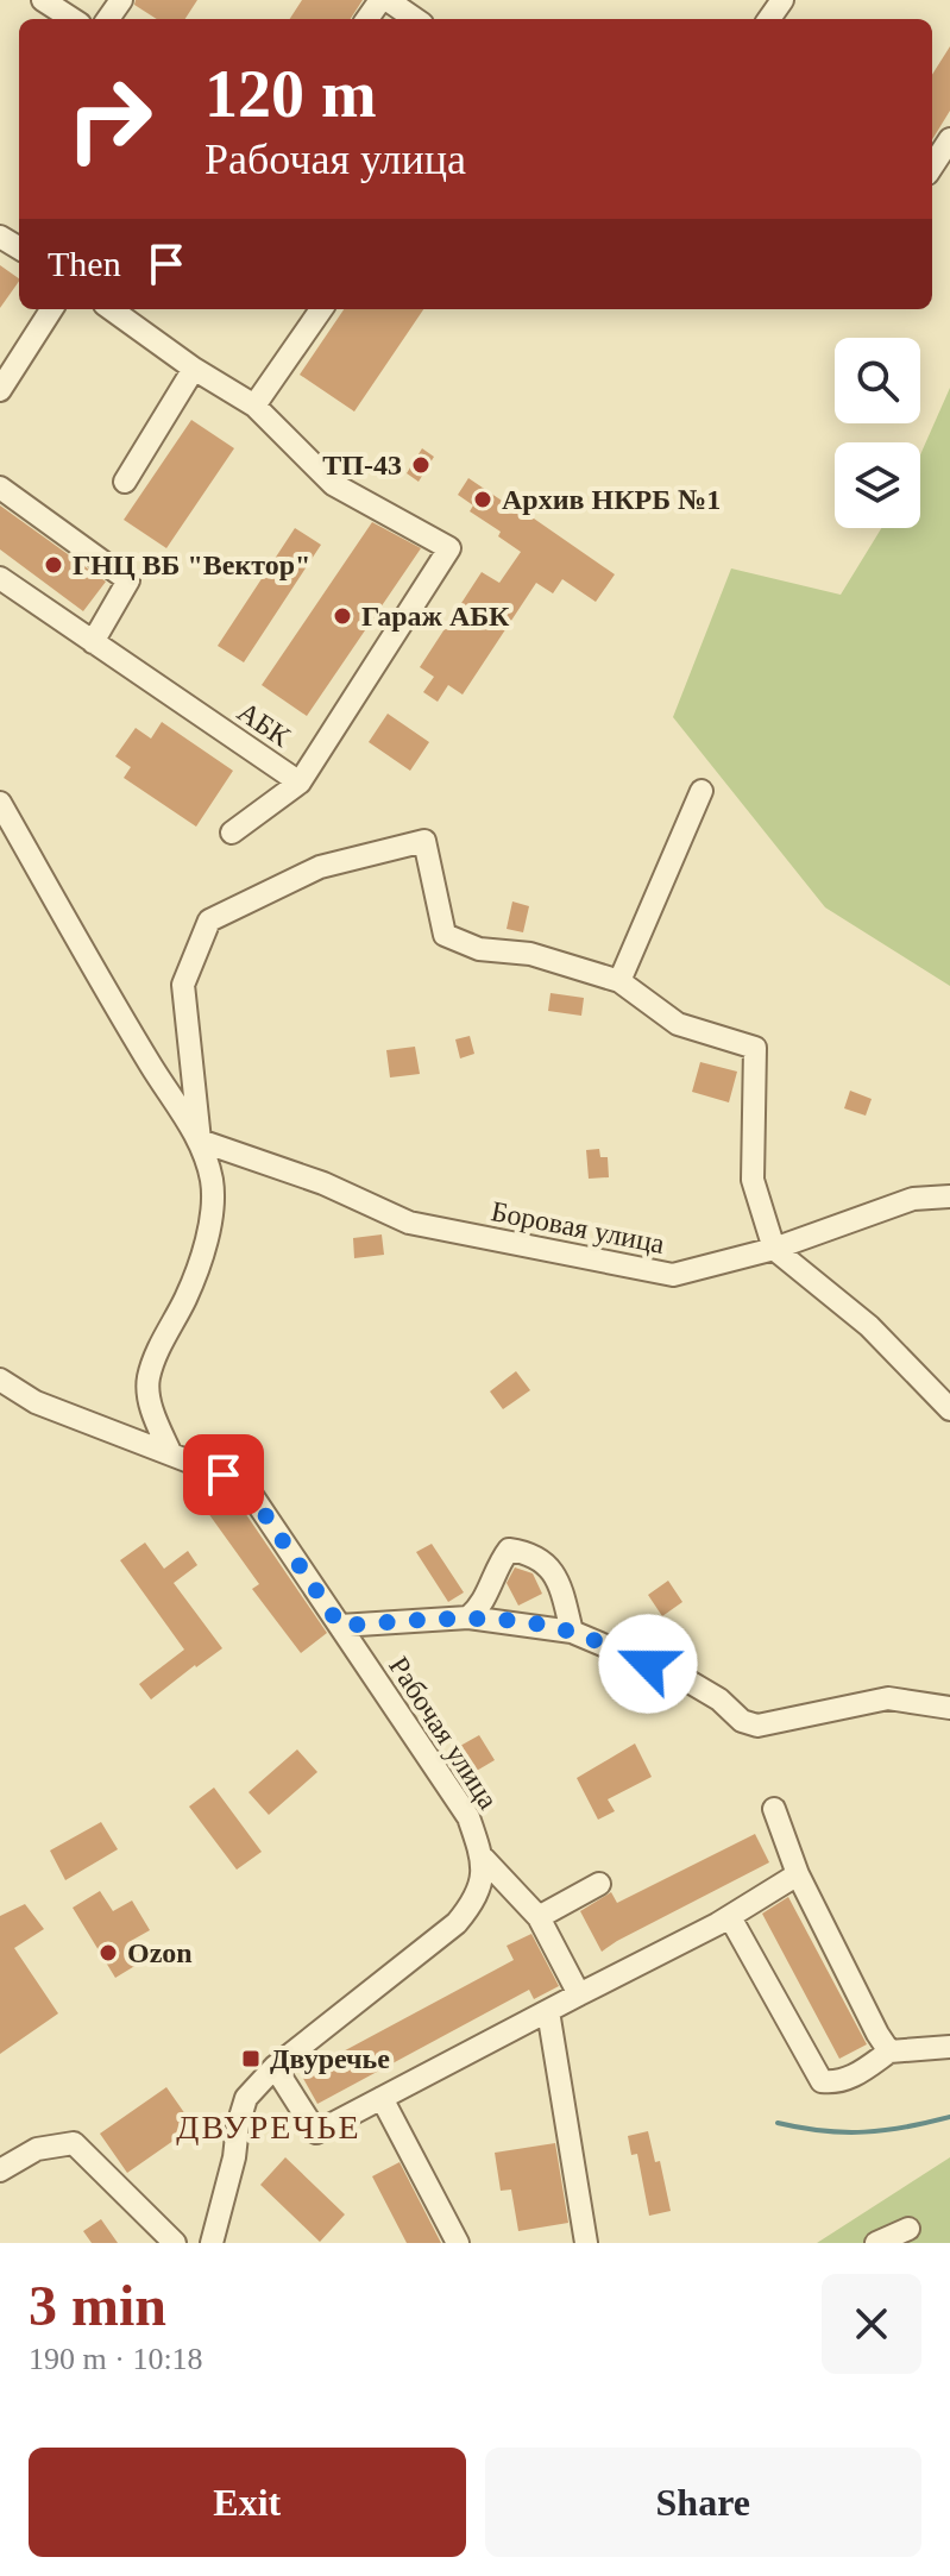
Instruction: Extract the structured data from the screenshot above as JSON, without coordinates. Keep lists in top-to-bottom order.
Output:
{
  "streets": {
    "street": ["АБК", "Боровая улица", "Рабочая улица"]
  },
  "districts": ["ДВУРЕЧЬЕ"],
  "places": {
    "other": [
      "ТП-43",
      "Архив НКРБ №1",
      "ГНЦ ВБ \"Вектор\"",
      "Гараж АБК",
      "Ozon"
    ],
    "transit": ["Двуречье"]
  },
  "page": {
    "turn": ["120 m", "Рабочая улица"],
    "then": "Then",
    "heading": ["3 min", "190 m · 10:18"],
    "buttons": ["Exit", "Share"]
  }
}
